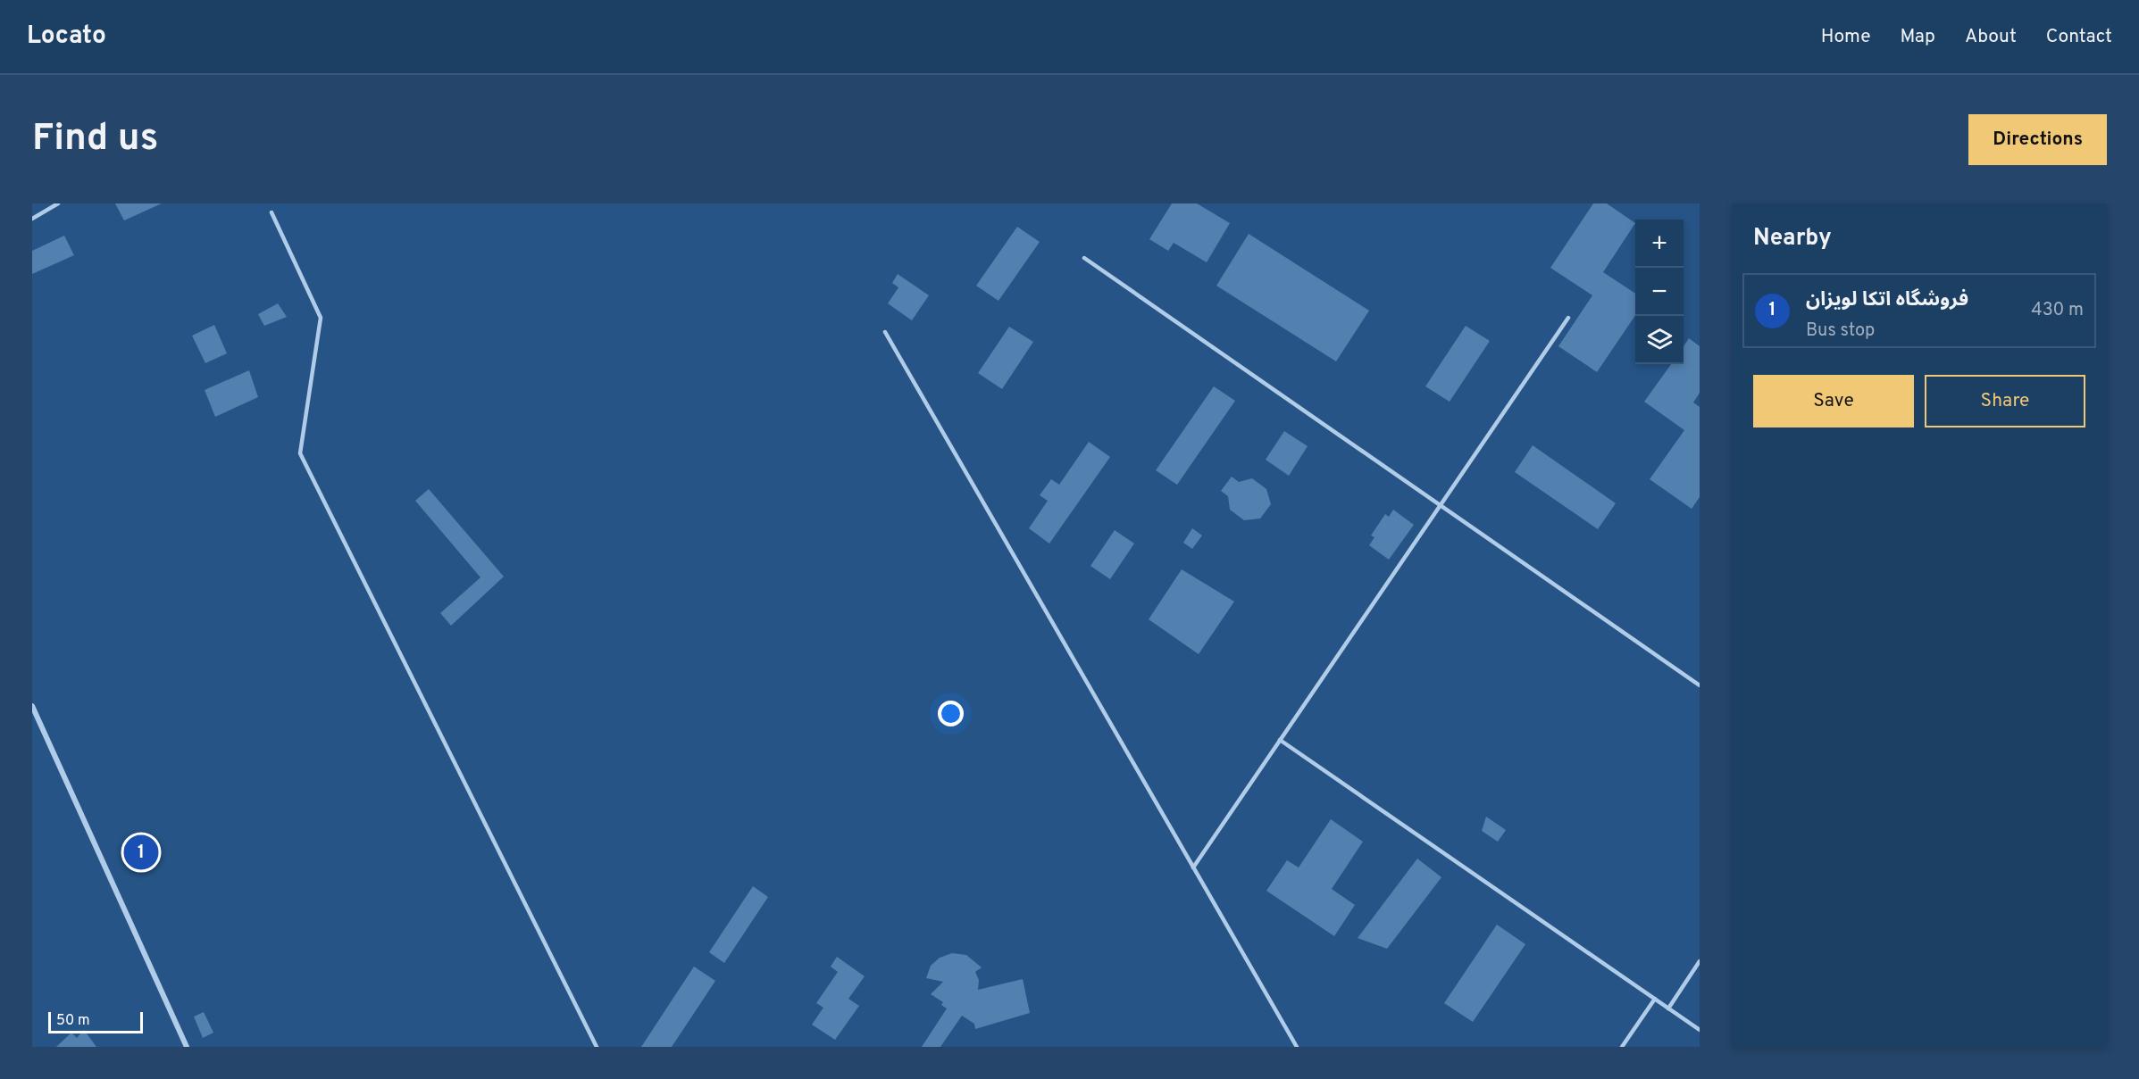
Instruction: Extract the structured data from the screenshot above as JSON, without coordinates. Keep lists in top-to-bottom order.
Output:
{
  "scale_bar": "50 m",
  "page": {
    "header": "Locato",
    "nav": [
      "Home",
      "Map",
      "About",
      "Contact"
    ],
    "buttons": [
      "Directions",
      ["Save", "Share"]
    ],
    "title": "Find us",
    "heading": "Nearby",
    "map_buttons": ["+", "−"],
    "list": [
      {
        "mark": "1",
        "name": "فروشگاه اتکا لویزان",
        "note": "Bus stop",
        "value": "430 m"
      }
    ],
    "pins": "1",
    "scale": "50 m"
  }
}
